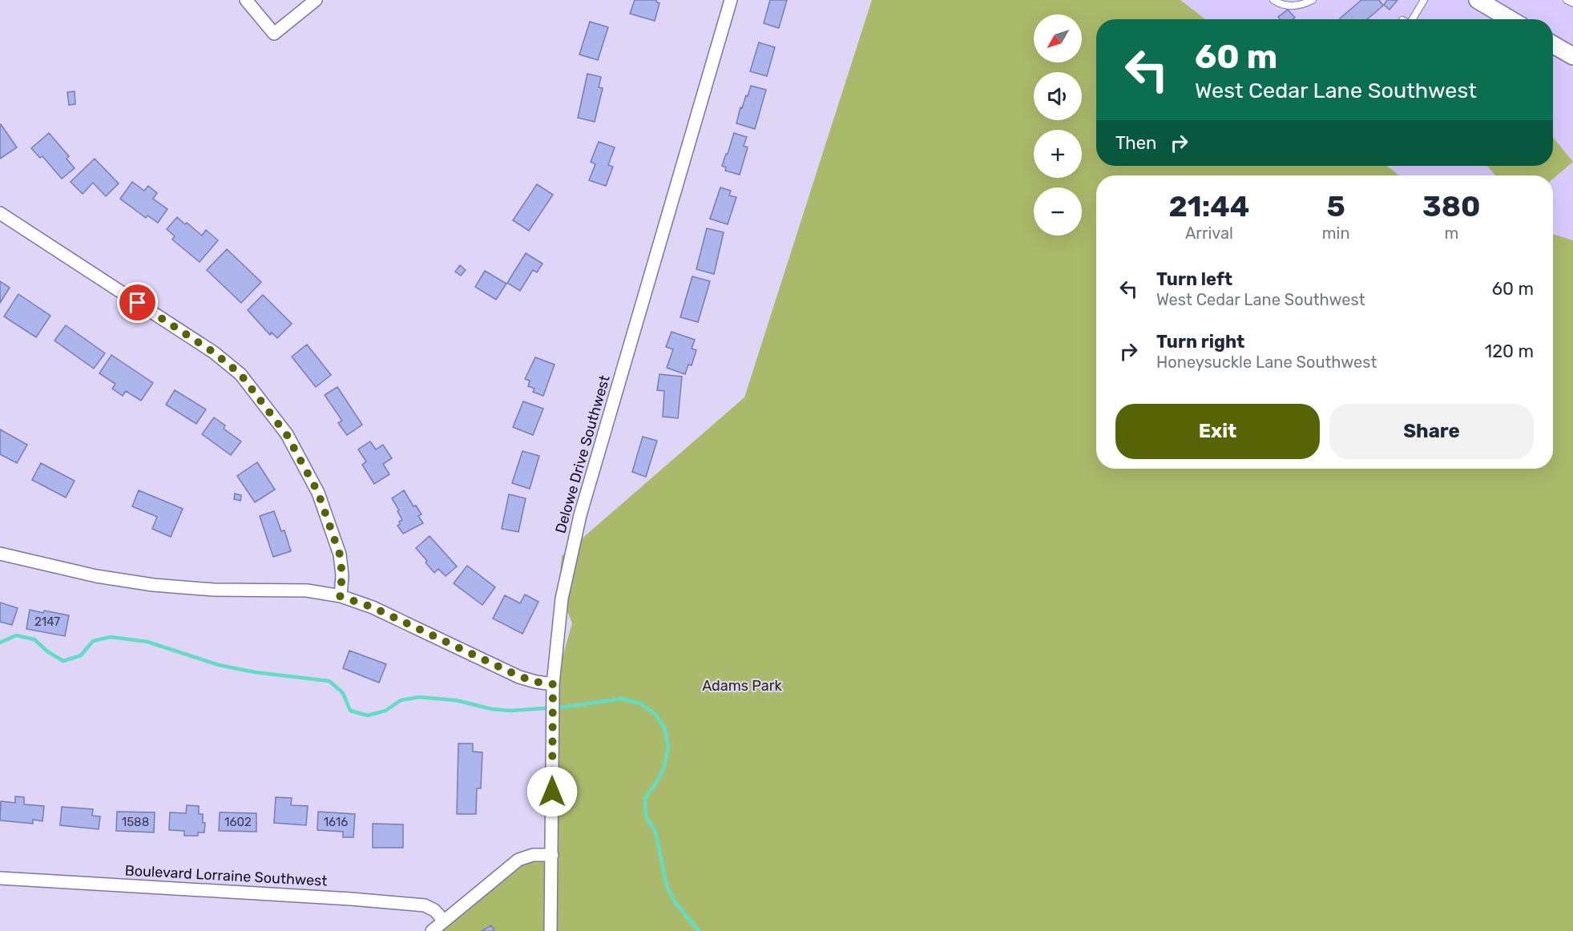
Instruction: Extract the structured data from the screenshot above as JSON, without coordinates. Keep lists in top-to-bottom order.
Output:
{
  "streets": {
    "street": ["Delowe Drive Southwest", "Boulevard Lorraine Southwest"]
  },
  "parks": ["Adams Park"],
  "house_numbers": [
    "2147",
    "1588",
    "1602",
    "1616"
  ],
  "north": "bottom left",
  "page": {
    "map_buttons": ["+", "−"],
    "turn": ["60 m", "West Cedar Lane Southwest"],
    "then": "Then",
    "eta": [
      "21:44",
      "Arrival",
      "5",
      "min",
      "380",
      "m"
    ],
    "list": [
      {
        "name": "Turn left",
        "note": "West Cedar Lane Southwest",
        "value": "60 m"
      },
      {
        "name": "Turn right",
        "note": "Honeysuckle Lane Southwest",
        "value": "120 m"
      }
    ],
    "buttons": ["Exit", "Share"]
  }
}
